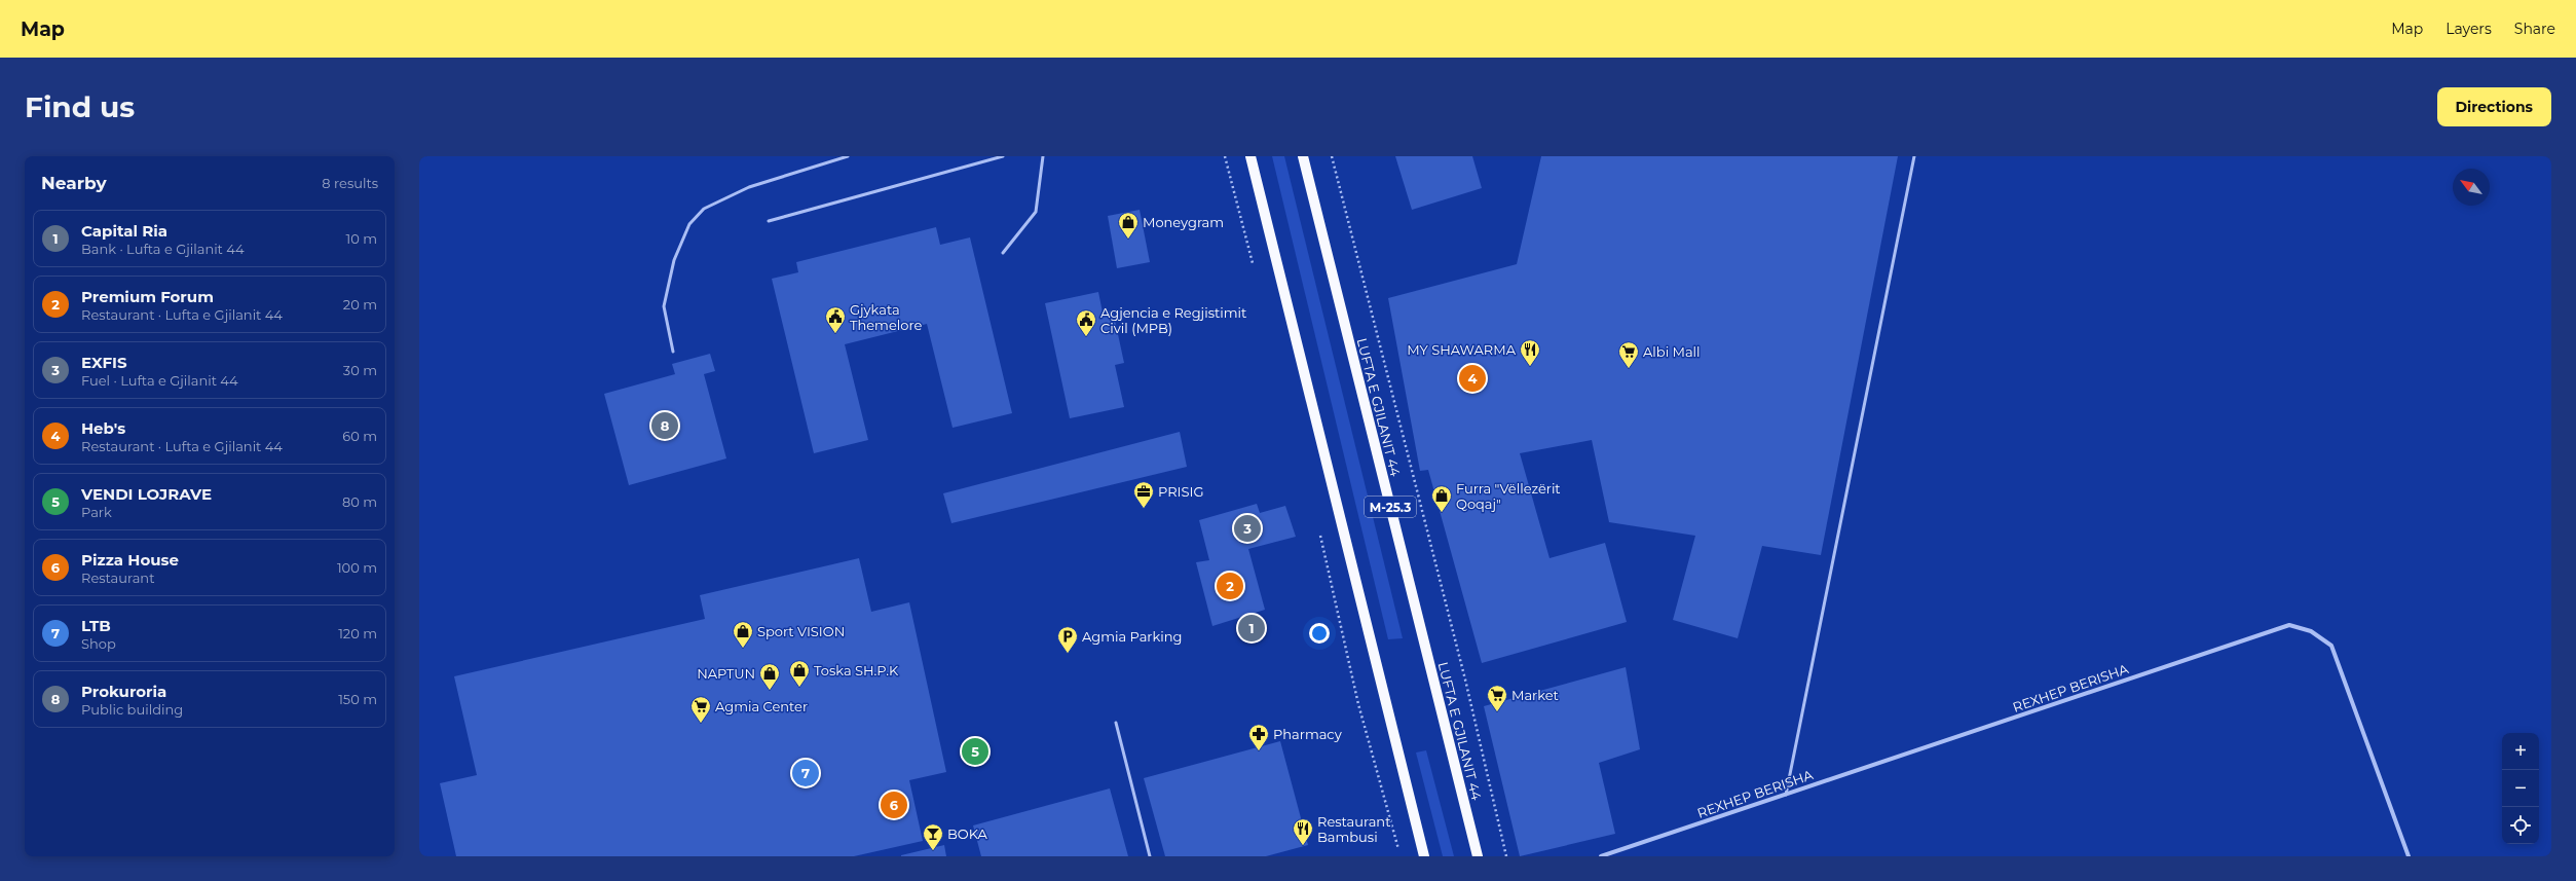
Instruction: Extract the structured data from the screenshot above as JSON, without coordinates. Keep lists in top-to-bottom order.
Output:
{
  "streets": {
    "main road": ["LUFTA E GJILANIT 44", "M-25.3"],
    "street": ["REXHEP BERISHA"]
  },
  "places": {
    "shop": [
      "Moneygram",
      "Furra \"Vëllezërit Qoqaj\"",
      "Sport VISION",
      "Toska SH.P.K",
      "NAPTUN"
    ],
    "public building": ["Gjykata Themelore", "Agjencia e Regjistimit Civil (MPB)"],
    "restaurant": ["MY SHAWARMA", "Restaurant Bambusi"],
    "supermarket": ["Albi Mall", "Market", "Agmia Center"],
    "office": ["PRISIG"],
    "parking": ["Agmia Parking"],
    "pharmacy": ["Pharmacy"],
    "bar": ["BOKA"]
  },
  "north": "top left",
  "page": {
    "header": "Map",
    "nav": ["Map", "Layers", "Share"],
    "buttons": "Directions",
    "title": "Find us",
    "heading": ["Nearby", "8 results"],
    "list": [
      {
        "mark": "1",
        "name": "Capital Ria",
        "note": "Bank · Lufta e Gjilanit 44",
        "value": "10 m"
      },
      {
        "mark": "2",
        "name": "Premium Forum",
        "note": "Restaurant · Lufta e Gjilanit 44",
        "value": "20 m"
      },
      {
        "mark": "3",
        "name": "EXFIS",
        "note": "Fuel · Lufta e Gjilanit 44",
        "value": "30 m"
      },
      {
        "mark": "4",
        "name": "Heb's",
        "note": "Restaurant · Lufta e Gjilanit 44",
        "value": "60 m"
      },
      {
        "mark": "5",
        "name": "VENDI LOJRAVE",
        "note": "Park",
        "value": "80 m"
      },
      {
        "mark": "6",
        "name": "Pizza House",
        "note": "Restaurant",
        "value": "100 m"
      },
      {
        "mark": "7",
        "name": "LTB",
        "note": "Shop",
        "value": "120 m"
      },
      {
        "mark": "8",
        "name": "Prokuroria",
        "note": "Public building",
        "value": "150 m"
      }
    ],
    "pins": [
      "4",
      "8",
      "3",
      "2",
      "1",
      "5",
      "7",
      "6"
    ],
    "map_buttons": ["+", "−"]
  }
}
